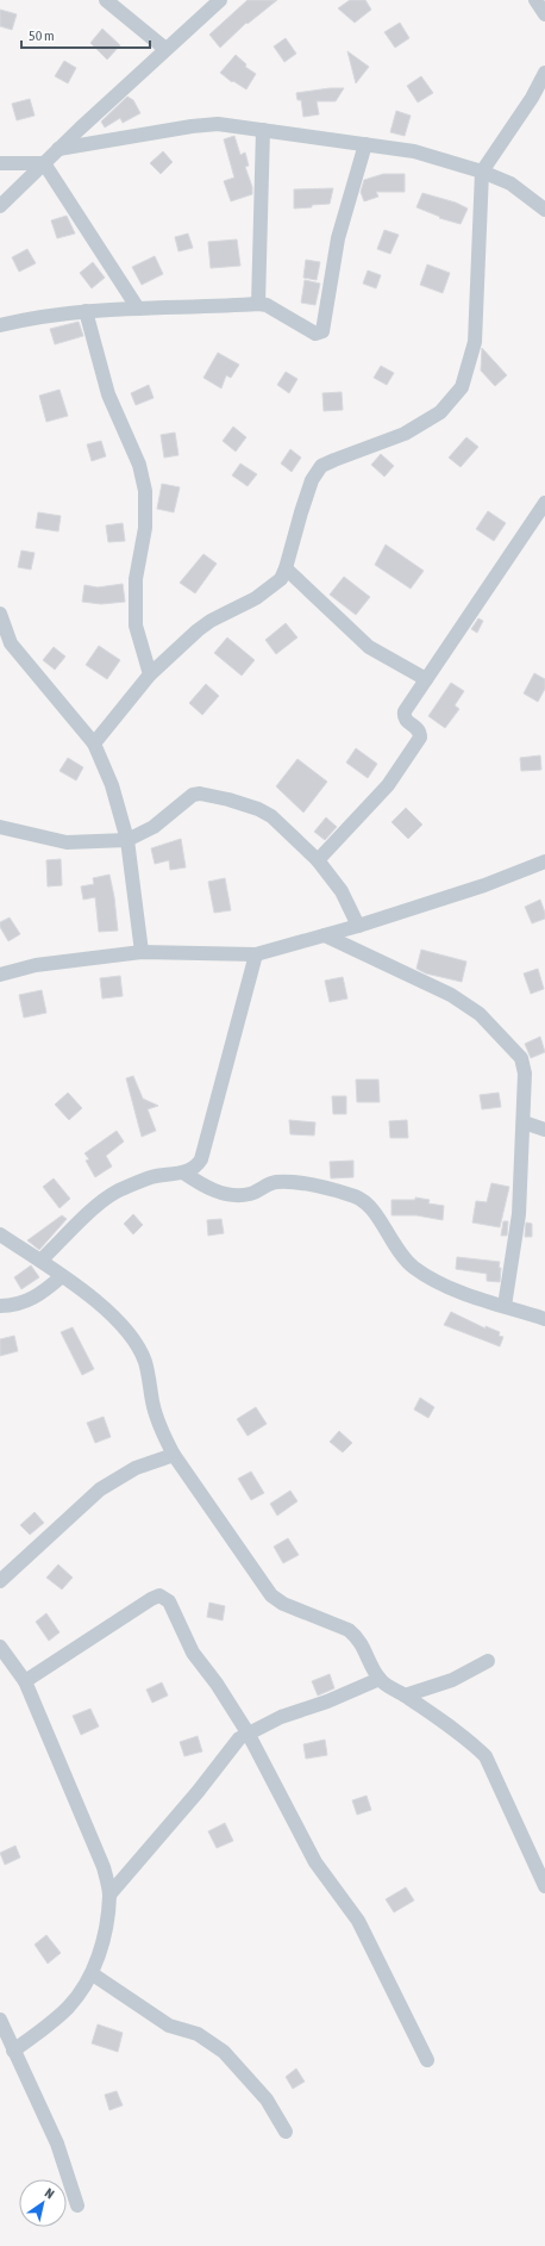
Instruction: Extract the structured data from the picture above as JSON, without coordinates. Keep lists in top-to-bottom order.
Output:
{
  "scale_bar": "50 m",
  "north": "top right"
}
